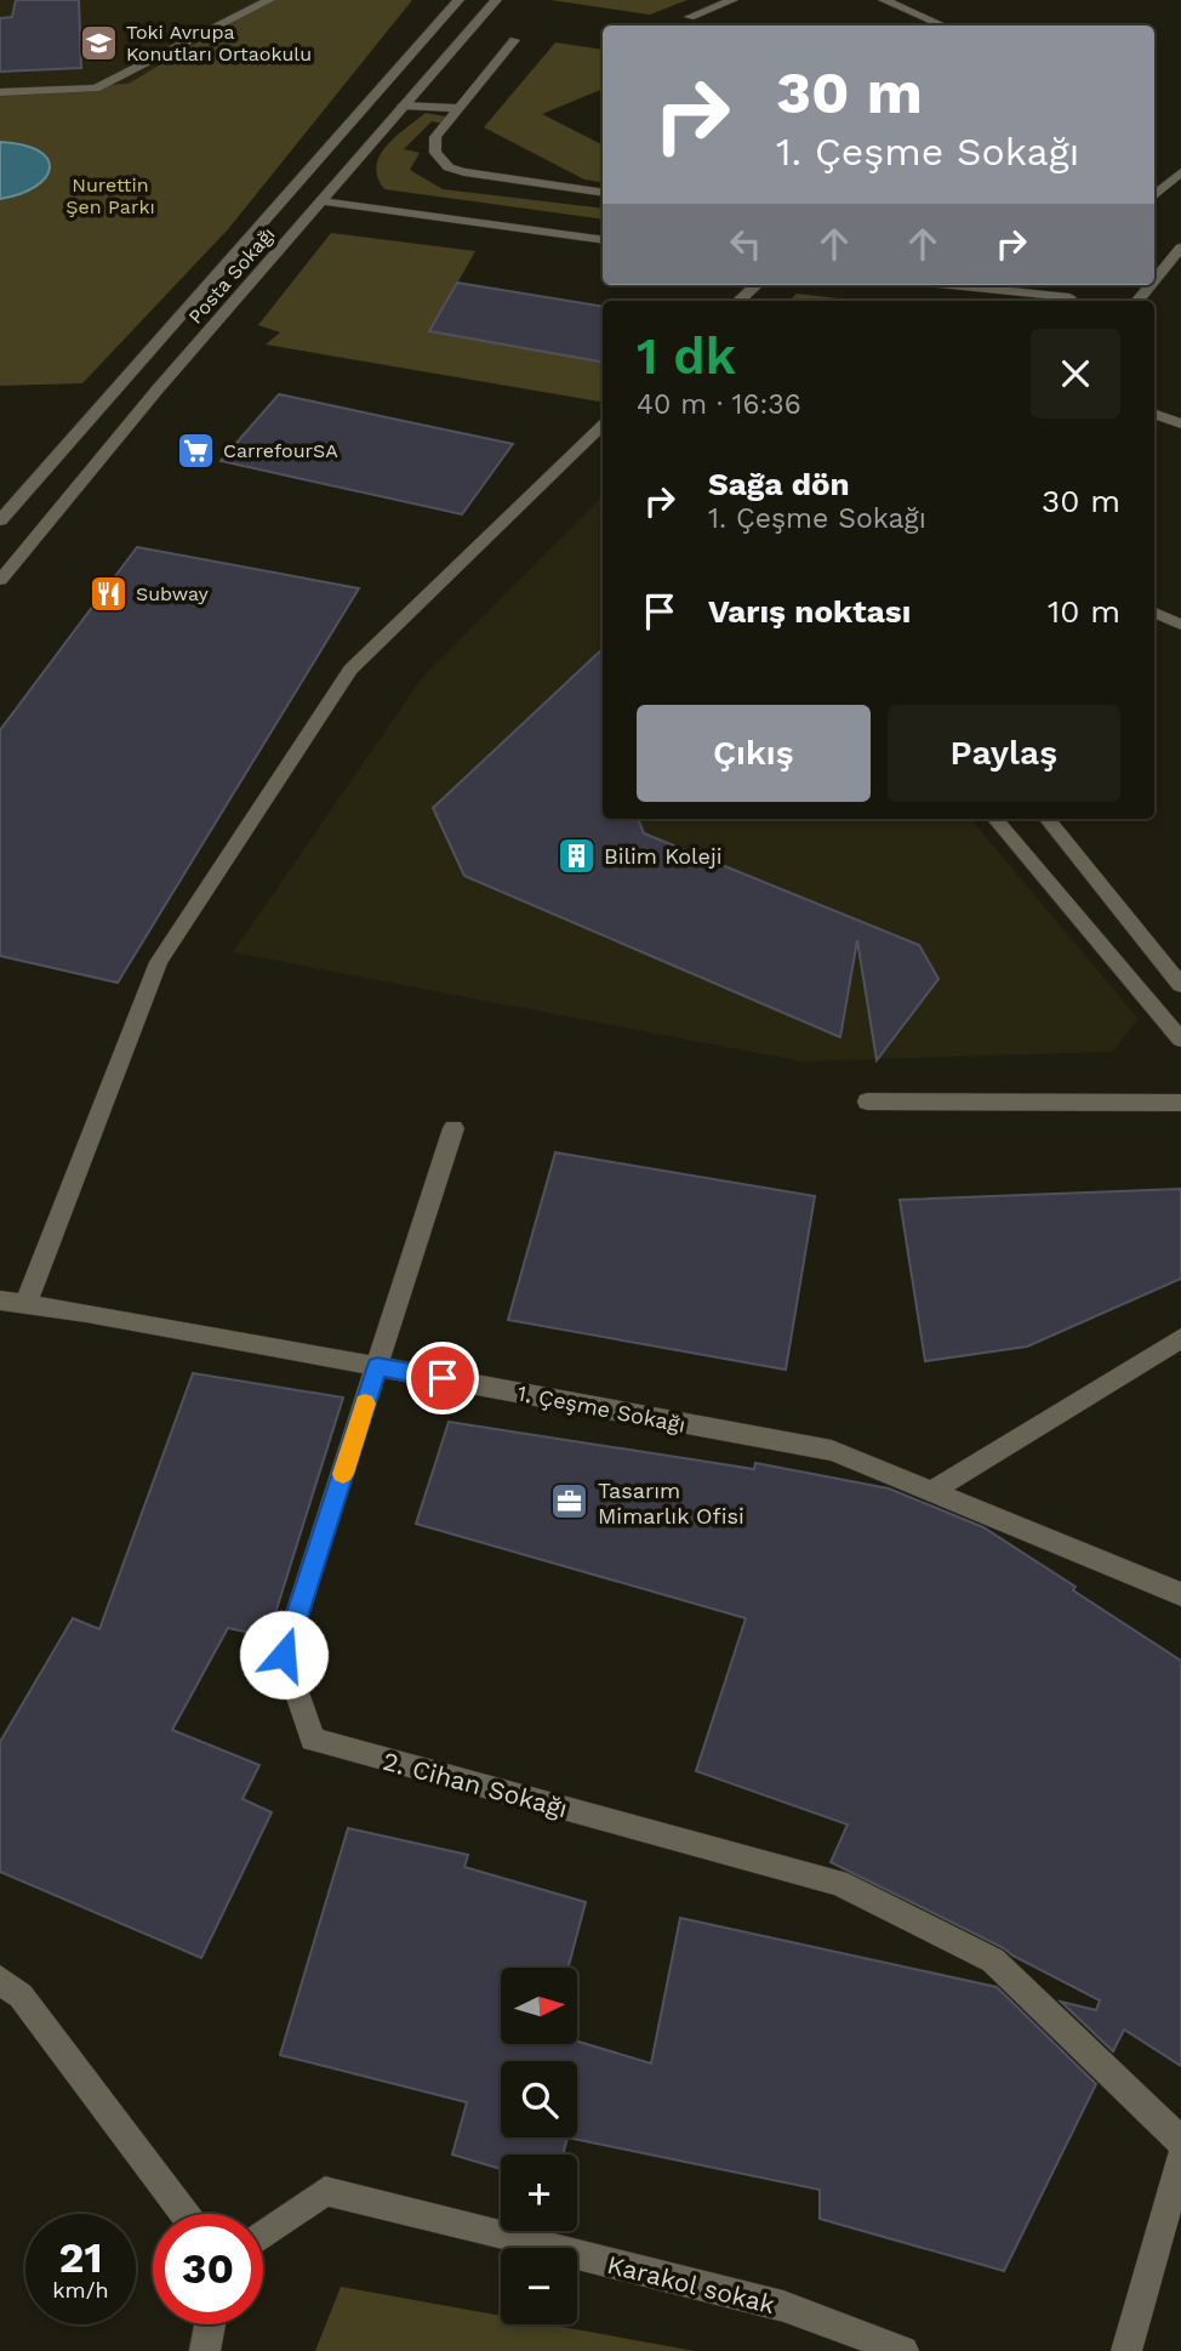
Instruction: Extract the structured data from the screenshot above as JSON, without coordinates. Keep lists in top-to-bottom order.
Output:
{
  "streets": {
    "street": [
      "Posta Sokağı",
      "1. Çeşme Sokağı",
      "2. Cihan Sokağı",
      "Karakol sokak"
    ]
  },
  "crossings": [
    ["1. Çeşme Sokağı", "2. Cihan Sokağı"]
  ],
  "parks": ["Nurettin Şen Parkı"],
  "places": {
    "school or university": ["Toki Avrupa Konutları Ortaokulu"],
    "supermarket": ["CarrefourSA"],
    "restaurant": ["Subway"],
    "building": ["Bilim Koleji"],
    "office": ["Tasarım Mimarlık Ofisi"]
  },
  "north": "right",
  "page": {
    "turn": ["30 m", "1. Çeşme Sokağı"],
    "heading": ["1 dk", "40 m · 16:36"],
    "list": [
      {
        "name": "Sağa dön",
        "note": "1. Çeşme Sokağı",
        "value": "30 m"
      },
      {
        "name": "Varış noktası",
        "value": "10 m"
      }
    ],
    "buttons": ["Çıkış", "Paylaş"],
    "map_buttons": ["+", "−"],
    "speed": "21 km/h",
    "limit": "30"
  }
}
